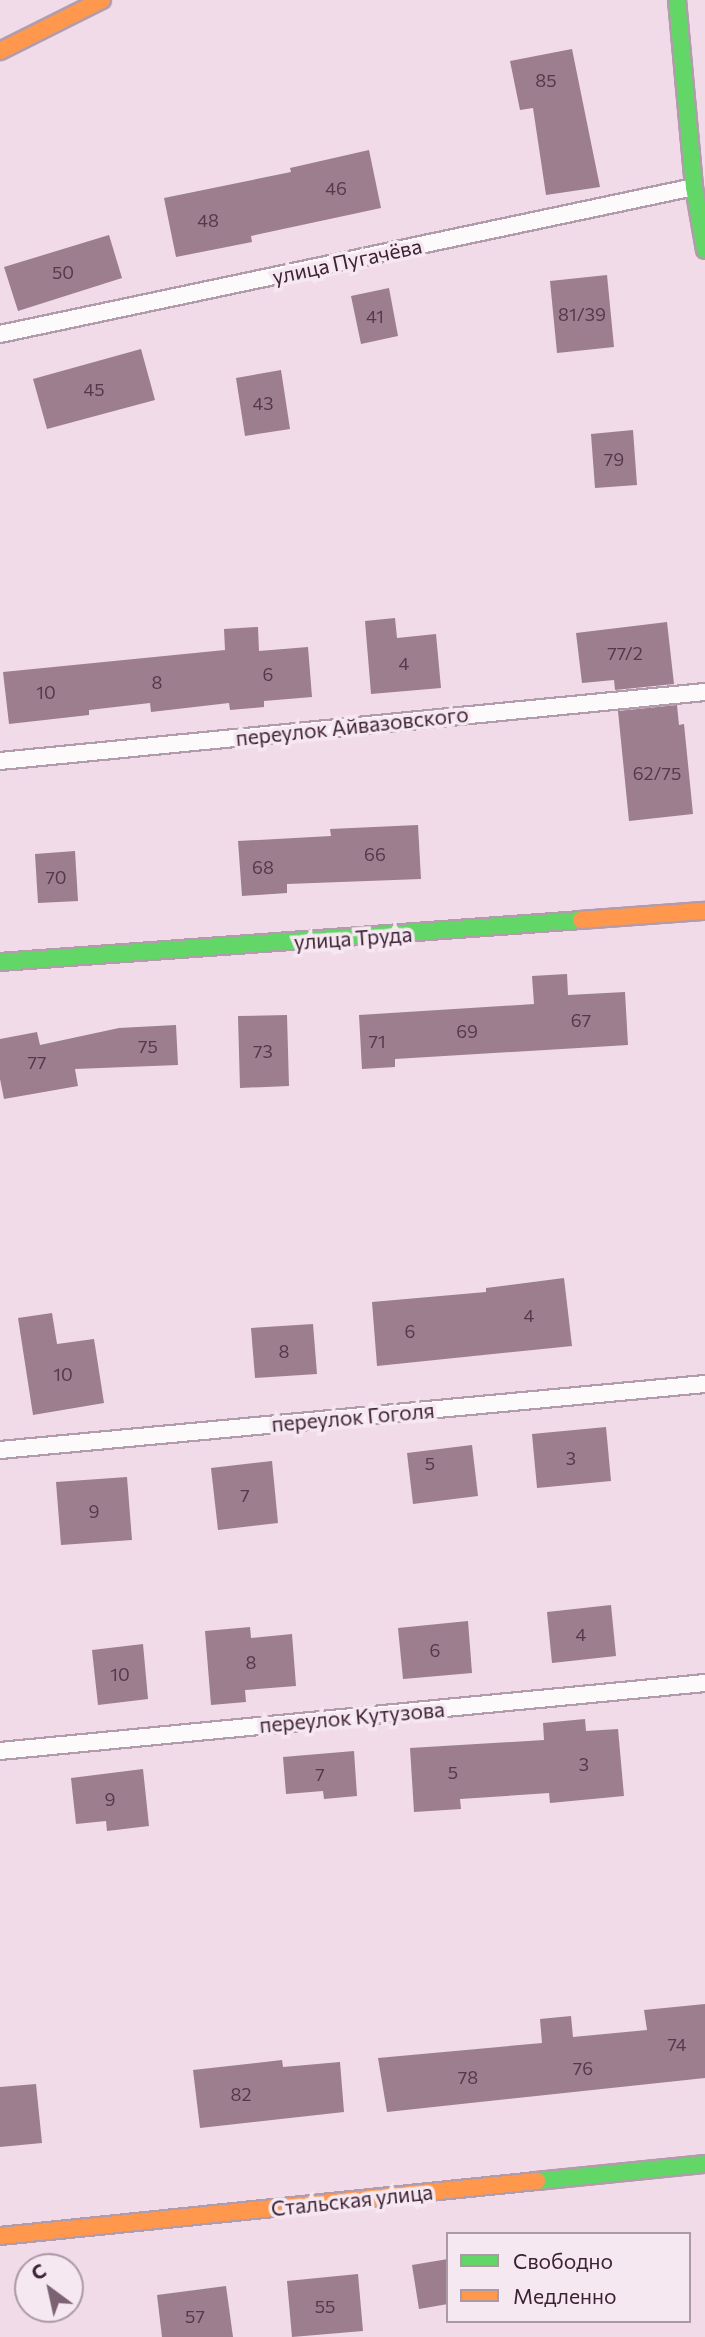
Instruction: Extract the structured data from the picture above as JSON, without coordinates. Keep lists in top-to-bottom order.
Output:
{
  "streets": {
    "street": ["улица Труда", "Стальская улица"],
    "lane": [
      "улица Пугачёва",
      "переулок Айвазовского",
      "переулок Гоголя",
      "переулок Кутузова"
    ]
  },
  "house_numbers": [
    "85",
    "46",
    "48",
    "50",
    "81/39",
    "41",
    "45",
    "43",
    "79",
    "77/2",
    "4",
    "6",
    "8",
    "10",
    "62/75",
    "66",
    "68",
    "70",
    "67",
    "69",
    "71",
    "75",
    "73",
    "77",
    "4",
    "6",
    "8",
    "10",
    "3",
    "5",
    "7",
    "9",
    "4",
    "6",
    "8",
    "10",
    "3",
    "5",
    "7",
    "9",
    "74",
    "76",
    "78",
    "82",
    "55",
    "57"
  ],
  "legend": ["Свободно", "Медленно"],
  "north": "top left"
}
